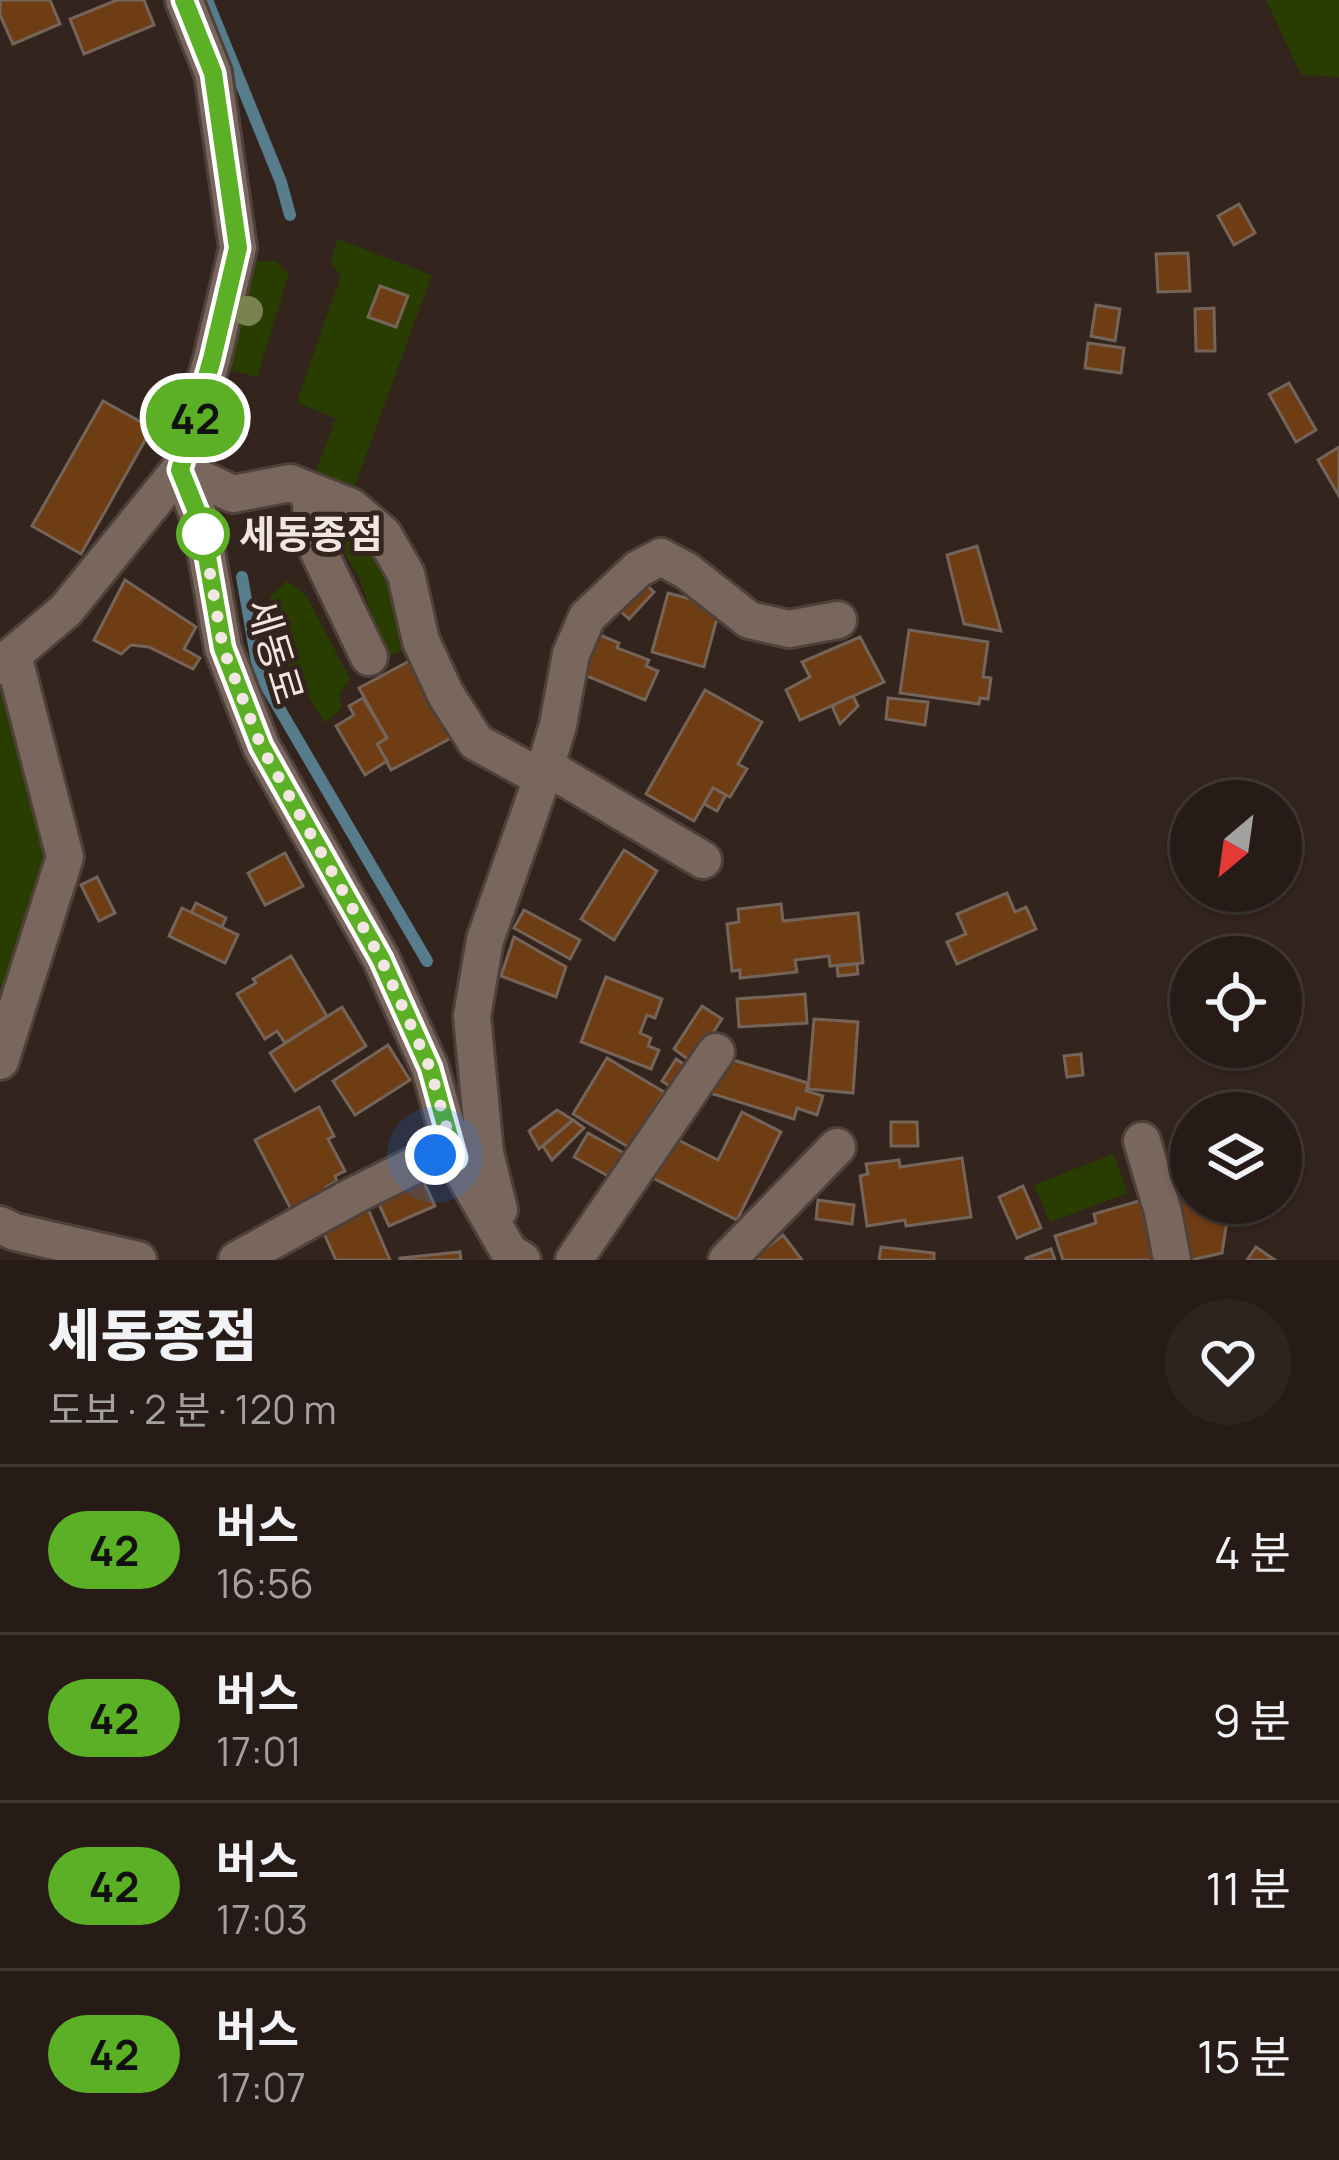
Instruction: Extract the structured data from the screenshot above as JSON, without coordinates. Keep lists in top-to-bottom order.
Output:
{
  "streets": {
    "street": ["세동로"]
  },
  "places": ["세동종점"],
  "lines": ["bus line 42"],
  "north": "bottom left",
  "page": {
    "on_map": "42",
    "heading": ["세동종점", "도보 · 2 분 · 120 m"],
    "list": [
      {
        "mark": "42",
        "name": "버스",
        "note": "16:56",
        "value": "4 분"
      },
      {
        "mark": "42",
        "name": "버스",
        "note": "17:01",
        "value": "9 분"
      },
      {
        "mark": "42",
        "name": "버스",
        "note": "17:03",
        "value": "11 분"
      },
      {
        "mark": "42",
        "name": "버스",
        "note": "17:07",
        "value": "15 분"
      }
    ]
  }
}
